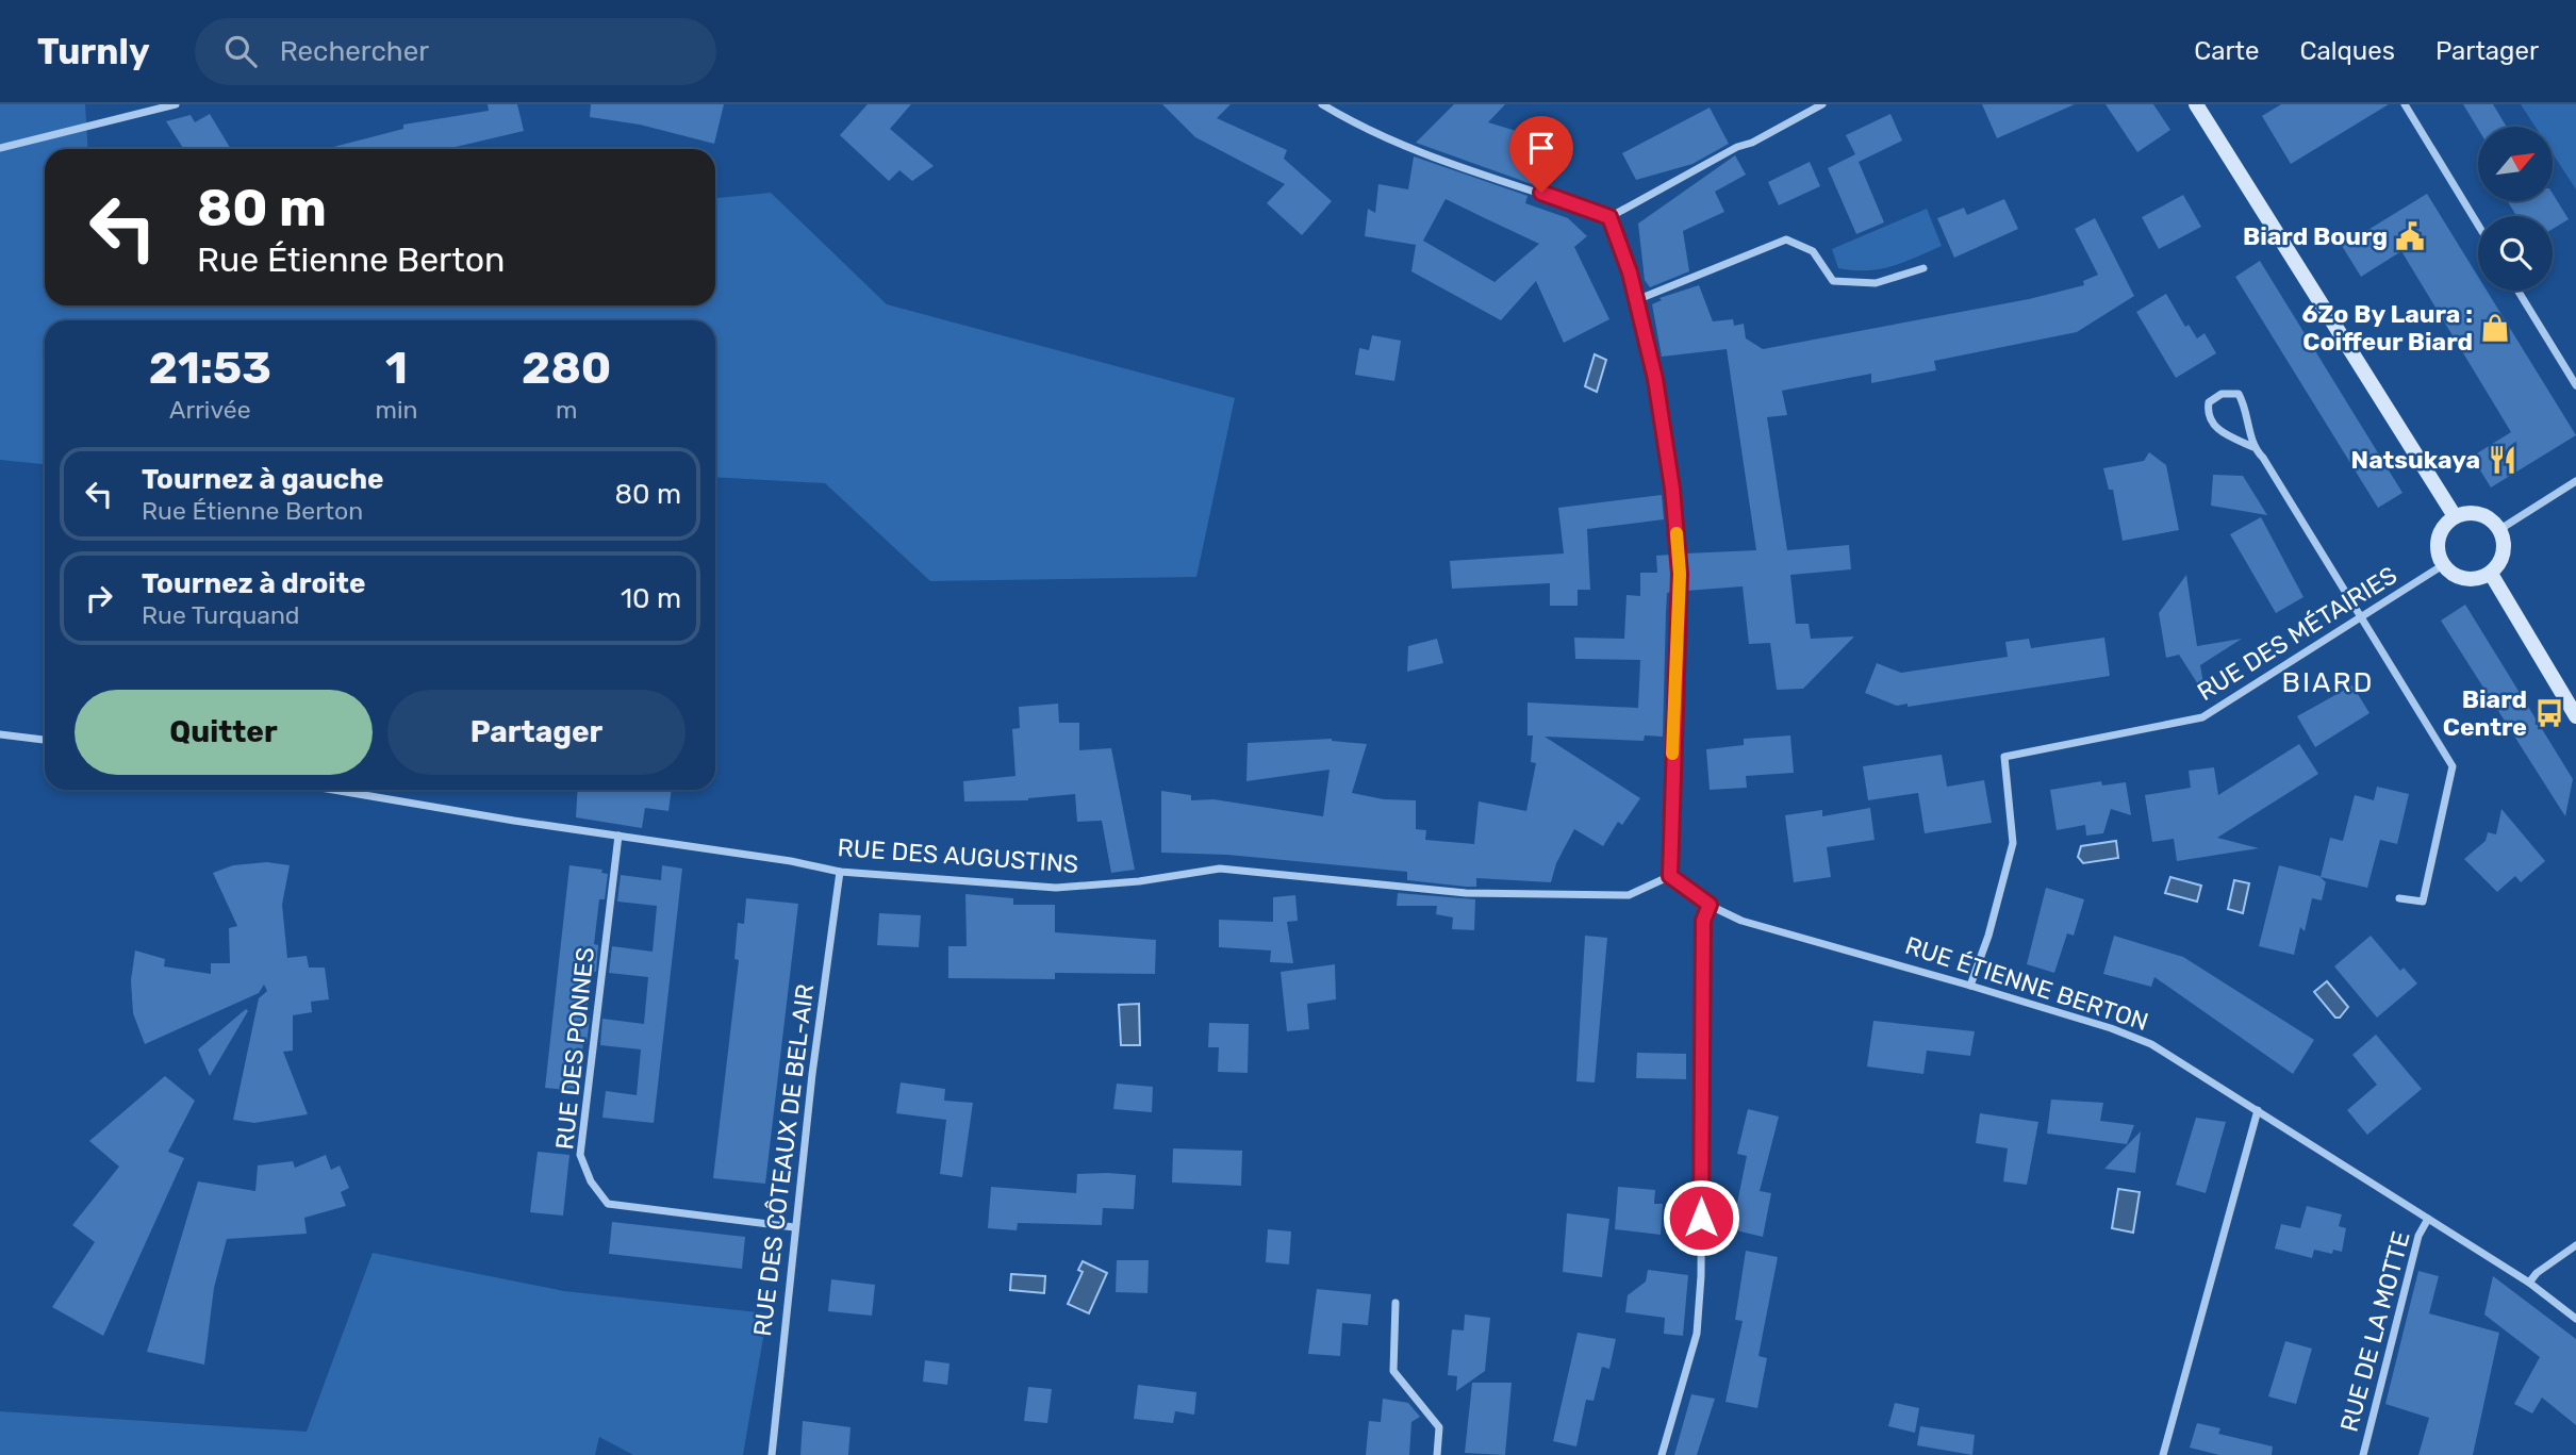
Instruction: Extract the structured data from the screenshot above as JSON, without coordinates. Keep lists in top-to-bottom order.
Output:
{
  "streets": {
    "street": [
      "RUE DES MÉTAIRIES",
      "RUE DES AUGUSTINS",
      "RUE ÉTIENNE BERTON",
      "RUE DES PONNES",
      "RUE DES CÔTEAUX DE BEL-AIR",
      "RUE DE LA MOTTE"
    ]
  },
  "crossings": [
    ["RUE DES MÉTAIRIES", "RUE ÉTIENNE BERTON"],
    ["RUE DES AUGUSTINS", "RUE ÉTIENNE BERTON"],
    ["RUE DES AUGUSTINS", "RUE DES PONNES"],
    ["RUE DES AUGUSTINS", "RUE DES CÔTEAUX DE BEL-AIR"],
    ["RUE ÉTIENNE BERTON", "RUE DE LA MOTTE"],
    ["RUE DES PONNES", "RUE DES CÔTEAUX DE BEL-AIR"]
  ],
  "districts": ["BIARD"],
  "places": {
    "public building": ["Biard Bourg"],
    "shop": ["6Zo By Laura : Coiffeur Biard"],
    "restaurant": ["Natsukaya"],
    "bus stop": ["Biard Centre"]
  },
  "north": "top right",
  "page": {
    "header": "Turnly",
    "search": "Rechercher",
    "nav": ["Carte", "Calques", "Partager"],
    "turn": ["80 m", "Rue Étienne Berton"],
    "eta": [
      "21:53",
      "Arrivée",
      "1",
      "min",
      "280",
      "m"
    ],
    "list": [
      {
        "name": "Tournez à gauche",
        "note": "Rue Étienne Berton",
        "value": "80 m"
      },
      {
        "name": "Tournez à droite",
        "note": "Rue Turquand",
        "value": "10 m"
      }
    ],
    "buttons": ["Quitter", "Partager"]
  }
}
